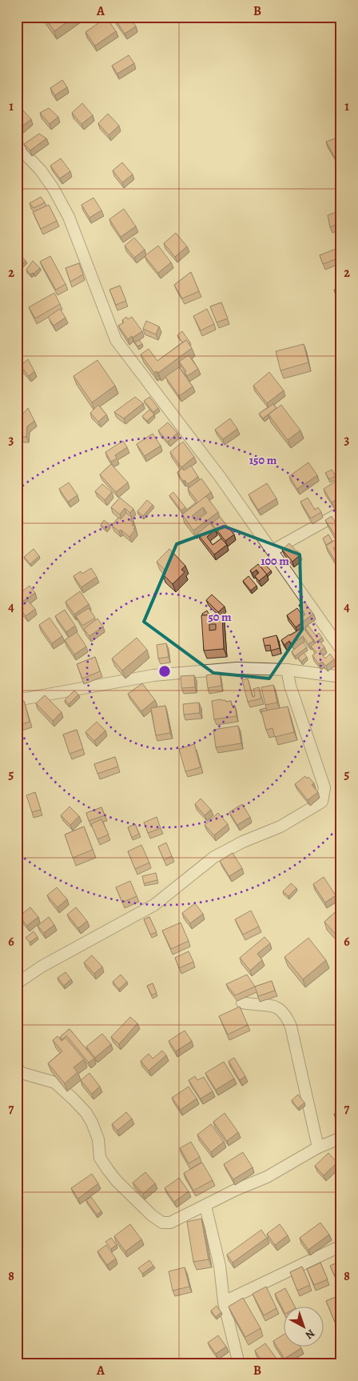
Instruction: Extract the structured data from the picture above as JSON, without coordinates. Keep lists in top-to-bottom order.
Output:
{
  "north": "bottom right",
  "grid": {
    "columns": ["A", "B"],
    "rows": [
      "1",
      "2",
      "3",
      "4",
      "5",
      "6",
      "7",
      "8"
    ]
  },
  "rings": ["150 m", "100 m", "50 m"]
}
